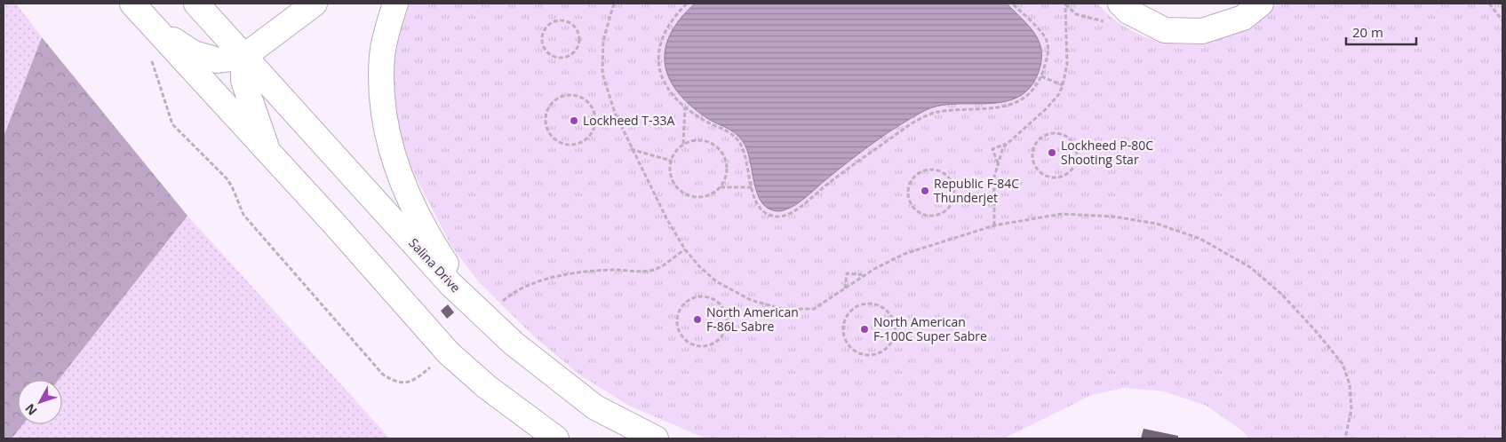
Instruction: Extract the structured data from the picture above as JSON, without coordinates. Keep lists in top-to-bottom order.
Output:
{
  "streets": {
    "street": ["Salina Drive"]
  },
  "places": [
    "Lockheed T-33A",
    "Lockheed P-80C Shooting Star",
    "Republic F-84C Thunderjet",
    "North American F-86L Sabre",
    "North American F-100C Super Sabre"
  ],
  "scale_bar": "20 m",
  "north": "bottom left"
}
